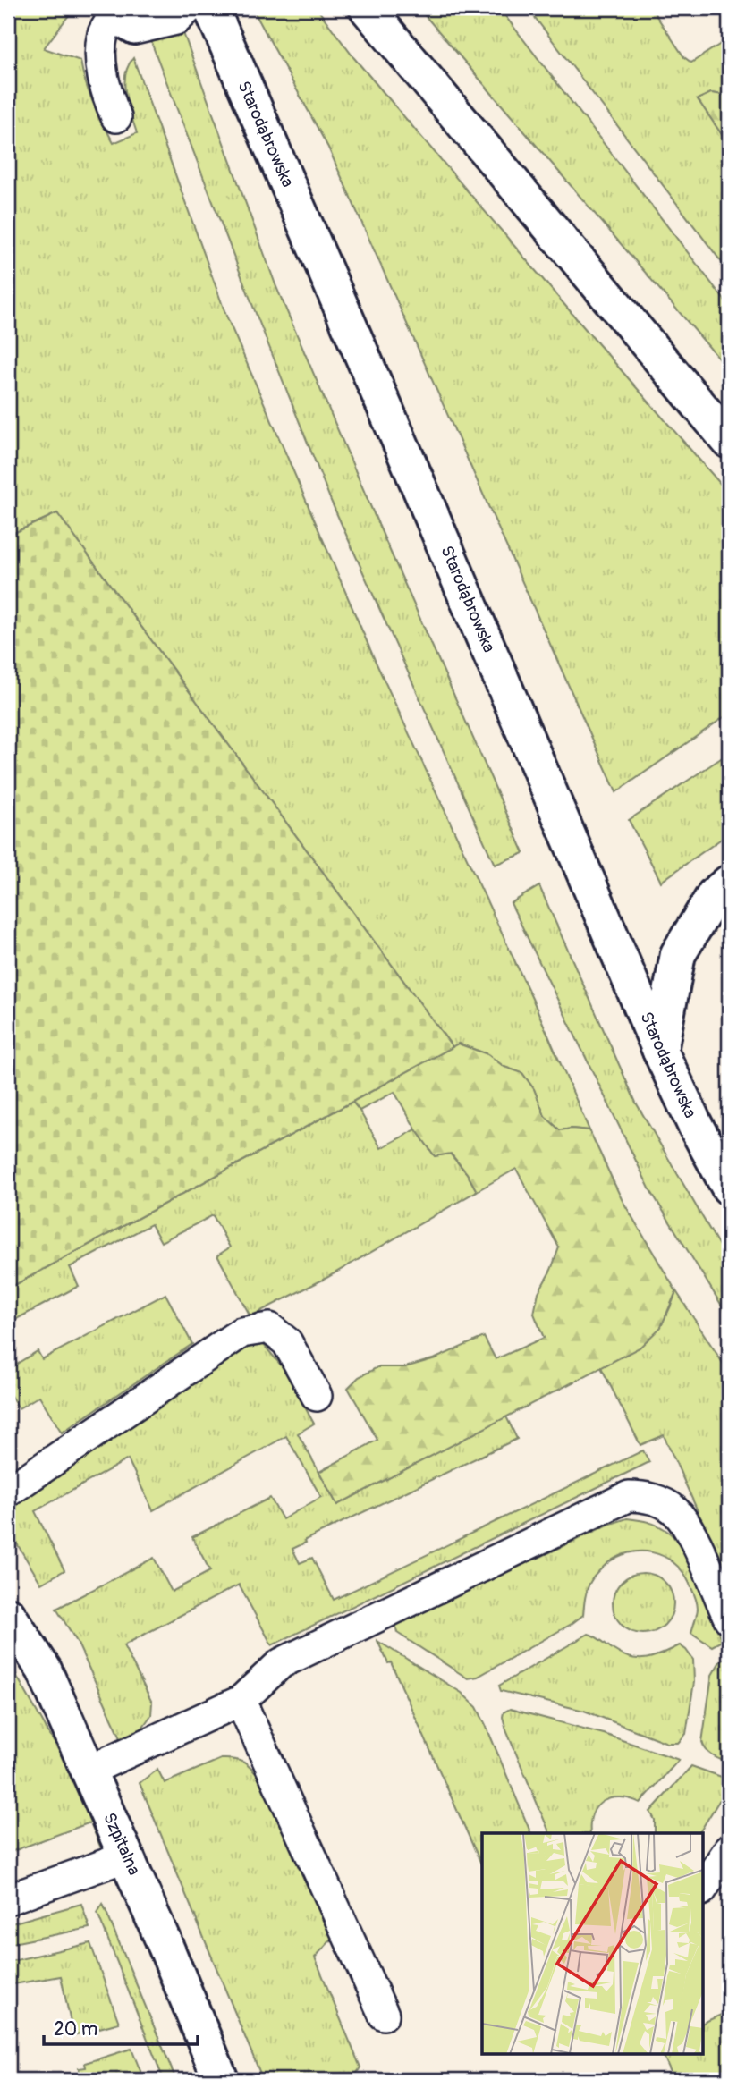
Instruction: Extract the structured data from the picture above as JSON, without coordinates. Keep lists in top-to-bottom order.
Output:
{
  "streets": {
    "street": ["Starodąbrowska", "Szpitalna"]
  },
  "scale_bar": "20 m"
}
